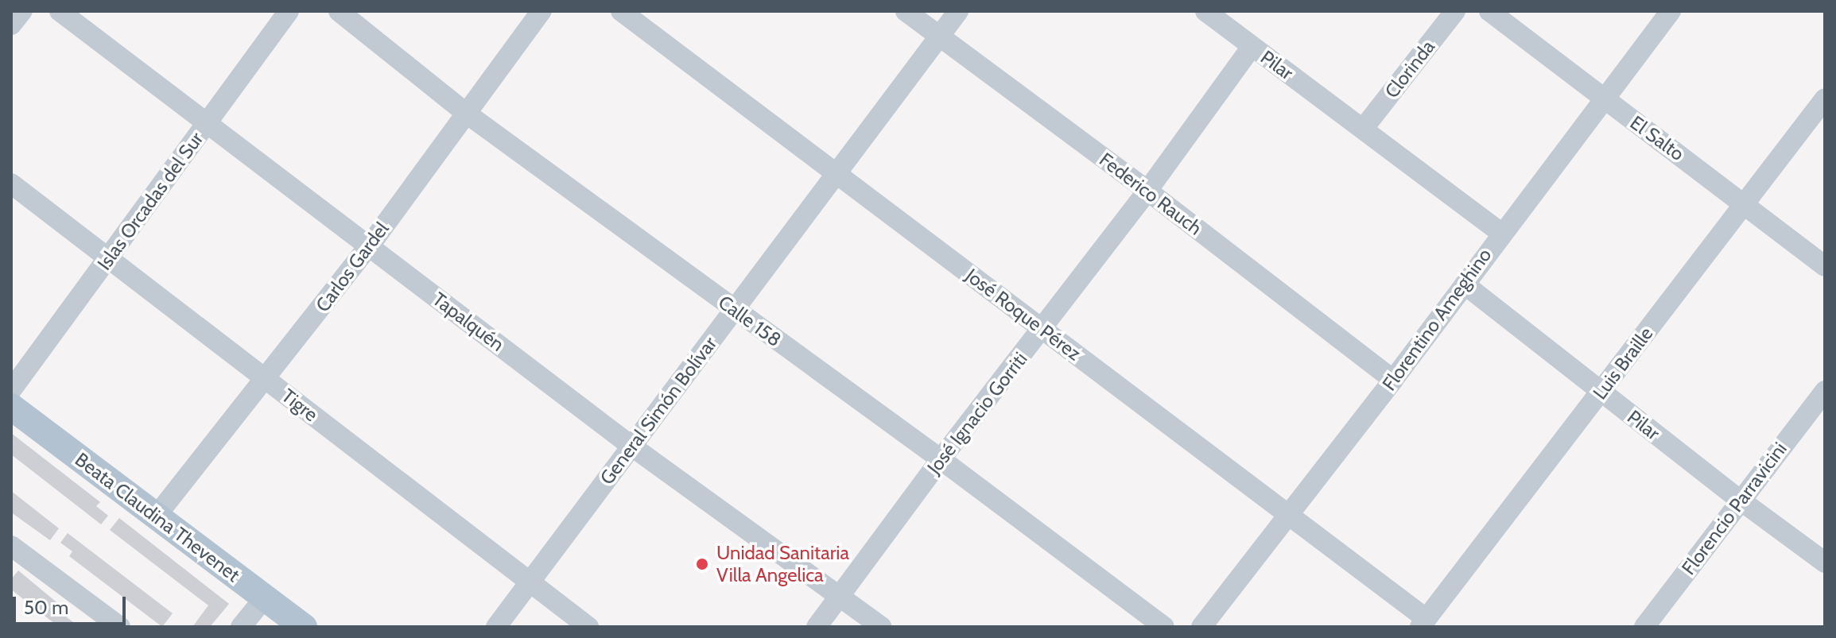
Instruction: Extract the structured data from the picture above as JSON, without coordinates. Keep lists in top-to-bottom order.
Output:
{
  "streets": {
    "main road": ["Beata Claudina Thevenet"],
    "street": [
      "Pilar",
      "Clorinda",
      "El Salto",
      "Federico Rauch",
      "Islas Orcadas del Sur",
      "Carlos Gardel",
      "José Roque Pérez",
      "Florentino Ameghino",
      "Calle 158",
      "Tapalquén",
      "Luis Braille",
      "Tigre",
      "General Simón Bolívar",
      "José Ignacio Gorriti",
      "Florencio Parravicini"
    ]
  },
  "crossings": [
    ["Pilar", "Clorinda"],
    ["Pilar", "Florentino Ameghino"],
    ["Pilar", "Luis Braille"],
    ["Pilar", "José Ignacio Gorriti"],
    ["Pilar", "Florencio Parravicini"],
    ["El Salto", "Florentino Ameghino"],
    ["El Salto", "Luis Braille"],
    ["Federico Rauch", "Florentino Ameghino"],
    ["Federico Rauch", "General Simón Bolívar"],
    ["Federico Rauch", "José Ignacio Gorriti"],
    ["Islas Orcadas del Sur", "Tapalquén"],
    ["Islas Orcadas del Sur", "Tigre"],
    ["Carlos Gardel", "Calle 158"],
    ["Carlos Gardel", "Tapalquén"],
    ["Carlos Gardel", "Tigre"],
    ["Carlos Gardel", "Beata Claudina Thevenet"],
    ["José Roque Pérez", "Florentino Ameghino"],
    ["José Roque Pérez", "Luis Braille"],
    ["José Roque Pérez", "General Simón Bolívar"],
    ["José Roque Pérez", "José Ignacio Gorriti"],
    ["Calle 158", "General Simón Bolívar"],
    ["Calle 158", "José Ignacio Gorriti"],
    ["Tapalquén", "General Simón Bolívar"],
    ["Tapalquén", "José Ignacio Gorriti"],
    ["Tigre", "General Simón Bolívar"]
  ],
  "places": ["Unidad Sanitaria Villa Angelica"],
  "scale_bar": "50 m"
}
